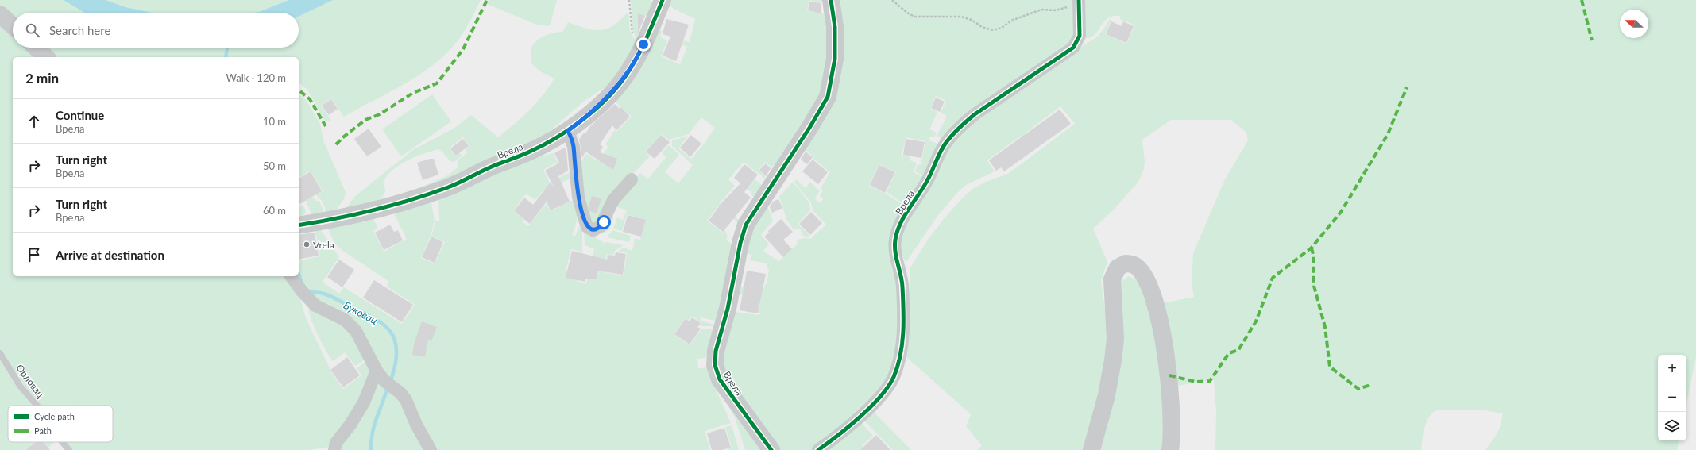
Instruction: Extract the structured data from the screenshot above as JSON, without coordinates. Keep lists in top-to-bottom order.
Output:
{
  "streets": {
    "street": ["Врела"],
    "lane": ["Орловац"]
  },
  "water": ["Буковац"],
  "places": ["Vrela"],
  "legend": ["Cycle path", "Path"],
  "north": "left",
  "page": {
    "search": "Search here",
    "heading": ["2 min", "Walk · 120 m"],
    "list": [
      ["Continue", "Врела", "10 m"],
      ["Turn right", "Врела", "50 m"],
      ["Turn right", "Врела", "60 m"],
      "Arrive at destination"
    ],
    "map_buttons": ["+", "−"]
  }
}
